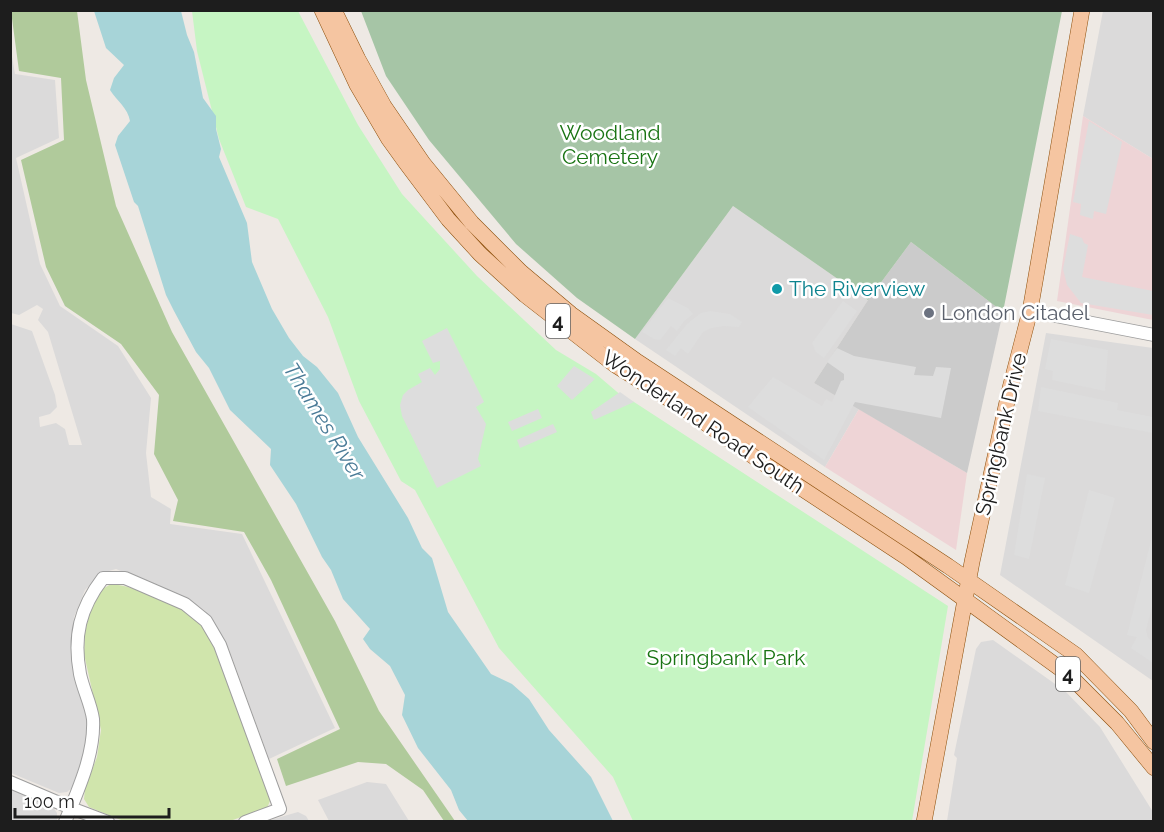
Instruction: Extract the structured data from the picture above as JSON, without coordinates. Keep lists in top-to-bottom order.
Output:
{
  "streets": {
    "main road": ["4", "Wonderland Road South", "Springbank Drive"]
  },
  "crossings": [
    ["Wonderland Road South", "Springbank Drive"]
  ],
  "water": ["Thames River"],
  "parks": ["Woodland Cemetery", "Springbank Park"],
  "places": ["The Riverview", "London Citadel"],
  "scale_bar": "100 m"
}
